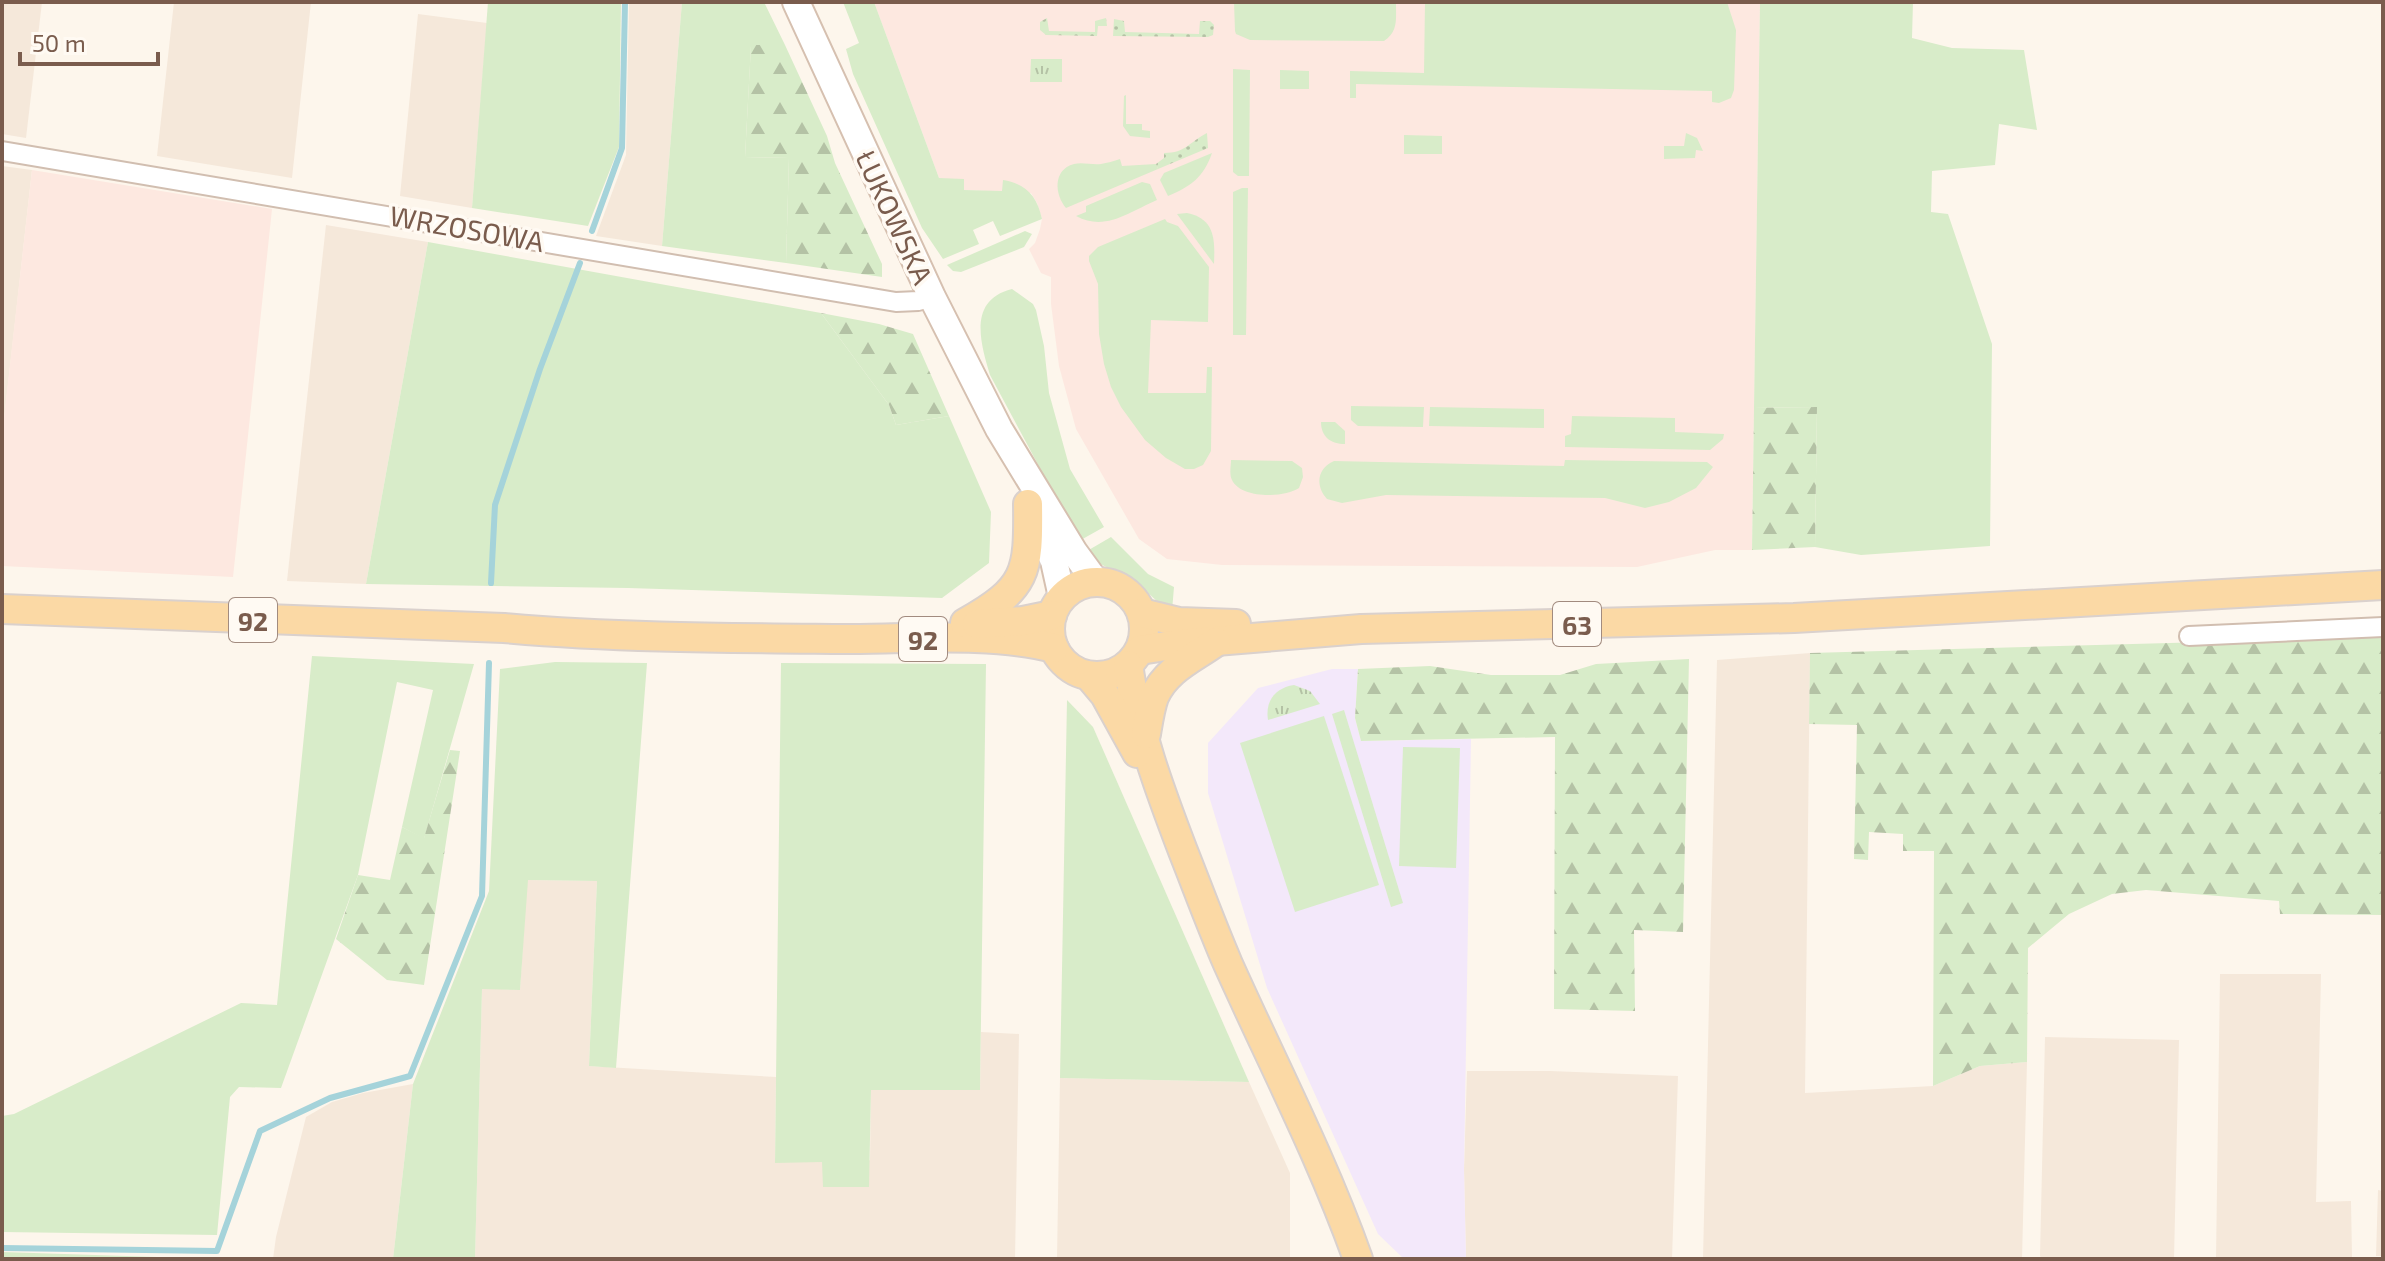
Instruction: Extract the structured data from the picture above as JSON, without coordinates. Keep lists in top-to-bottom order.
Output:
{
  "streets": {
    "main road": ["ŁUKOWSKA", "92", "63"],
    "street": ["WRZOSOWA"]
  },
  "crossings": [
    ["ŁUKOWSKA", "WRZOSOWA"],
    ["ŁUKOWSKA", "92"],
    ["ŁUKOWSKA", "63"],
    ["92", "63"]
  ],
  "scale_bar": "50 m"
}
